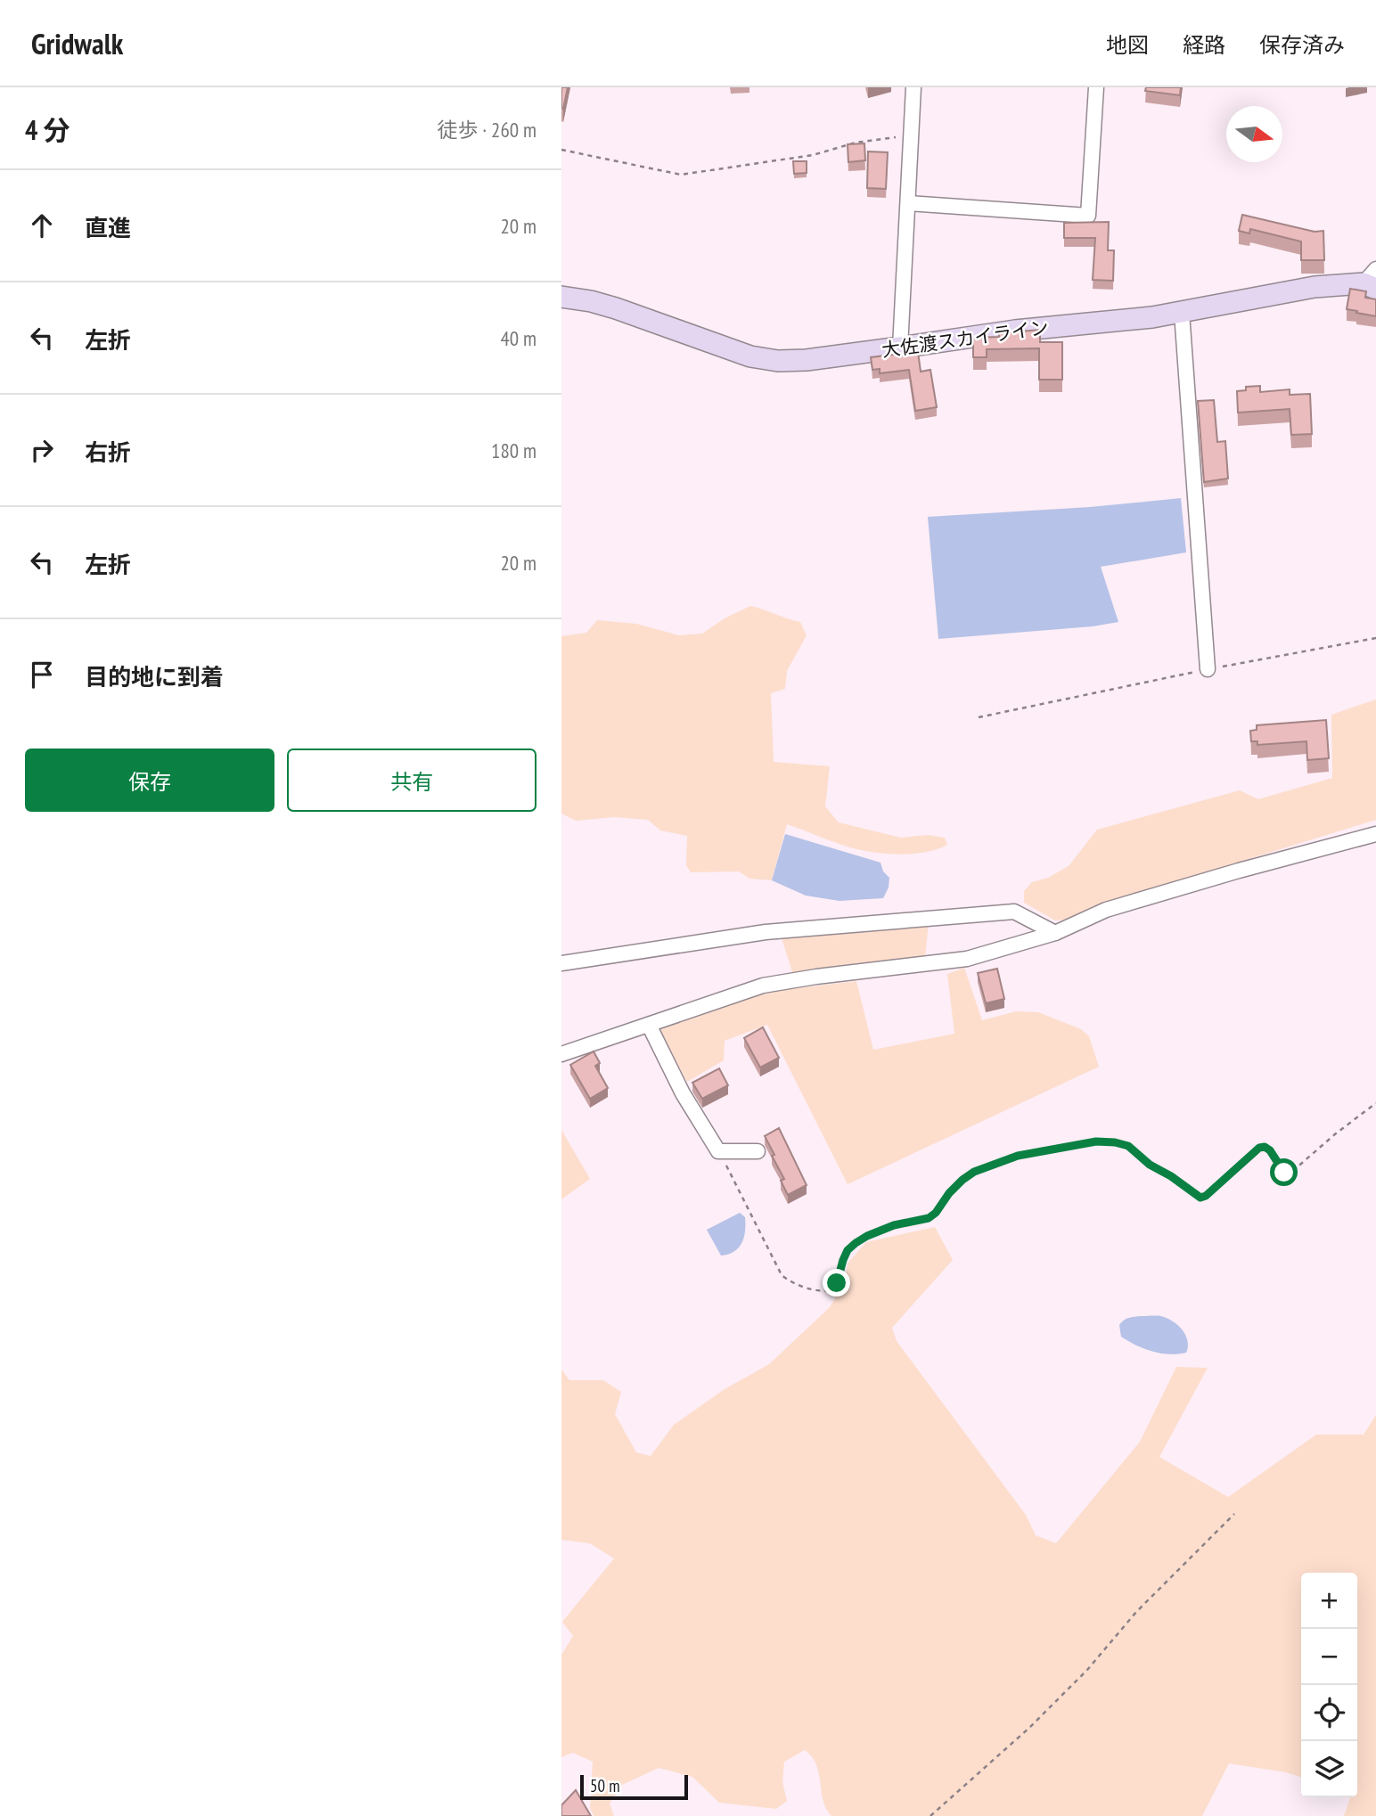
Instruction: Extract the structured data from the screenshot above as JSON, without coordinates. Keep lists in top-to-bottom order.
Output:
{
  "streets": {
    "street": ["大佐渡スカイライン"]
  },
  "scale_bar": "50 m",
  "north": "right",
  "page": {
    "header": "Gridwalk",
    "nav": ["地図", "経路", "保存済み"],
    "heading": ["4 分", "徒歩 · 260 m"],
    "list": [
      ["直進", "20 m"],
      ["左折", "40 m"],
      ["右折", "180 m"],
      ["左折", "20 m"],
      "目的地に到着"
    ],
    "buttons": ["保存", "共有"],
    "map_buttons": ["+", "−"],
    "scale": "50 m"
  }
}
